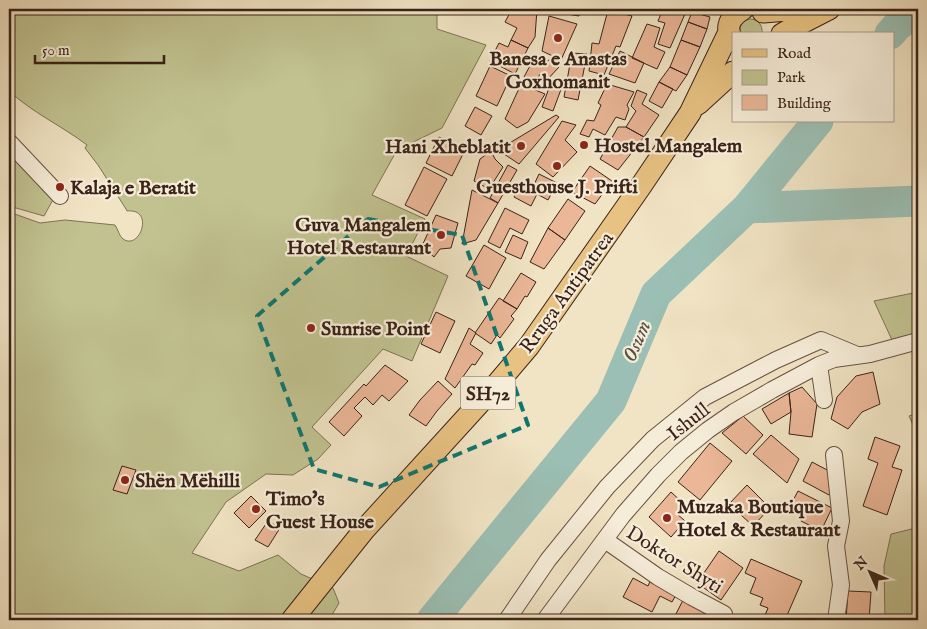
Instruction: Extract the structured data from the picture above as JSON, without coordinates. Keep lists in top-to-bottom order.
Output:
{
  "streets": {
    "main road": ["Rruga Antipatrea", "SH72"],
    "street": ["Ishull", "Doktor Shyti"]
  },
  "crossings": [
    ["Rruga Antipatrea", "SH72"],
    ["Ishull", "Doktor Shyti"]
  ],
  "water": ["Osum"],
  "places": [
    "Banesa e Anastas Goxhomanit",
    "Hostel Mangalem",
    "Hani Xheblatit",
    "Guesthouse J. Prifti",
    "Kalaja e Beratit",
    "Guva Mangalem Hotel Restaurant",
    "Sunrise Point",
    "Shën Mëhilli",
    "Timo's Guest House",
    "Muzaka Boutique Hotel & Restaurant"
  ],
  "legend": ["Road", "Park", "Building"],
  "scale_bar": "50 m",
  "north": "top left"
}
